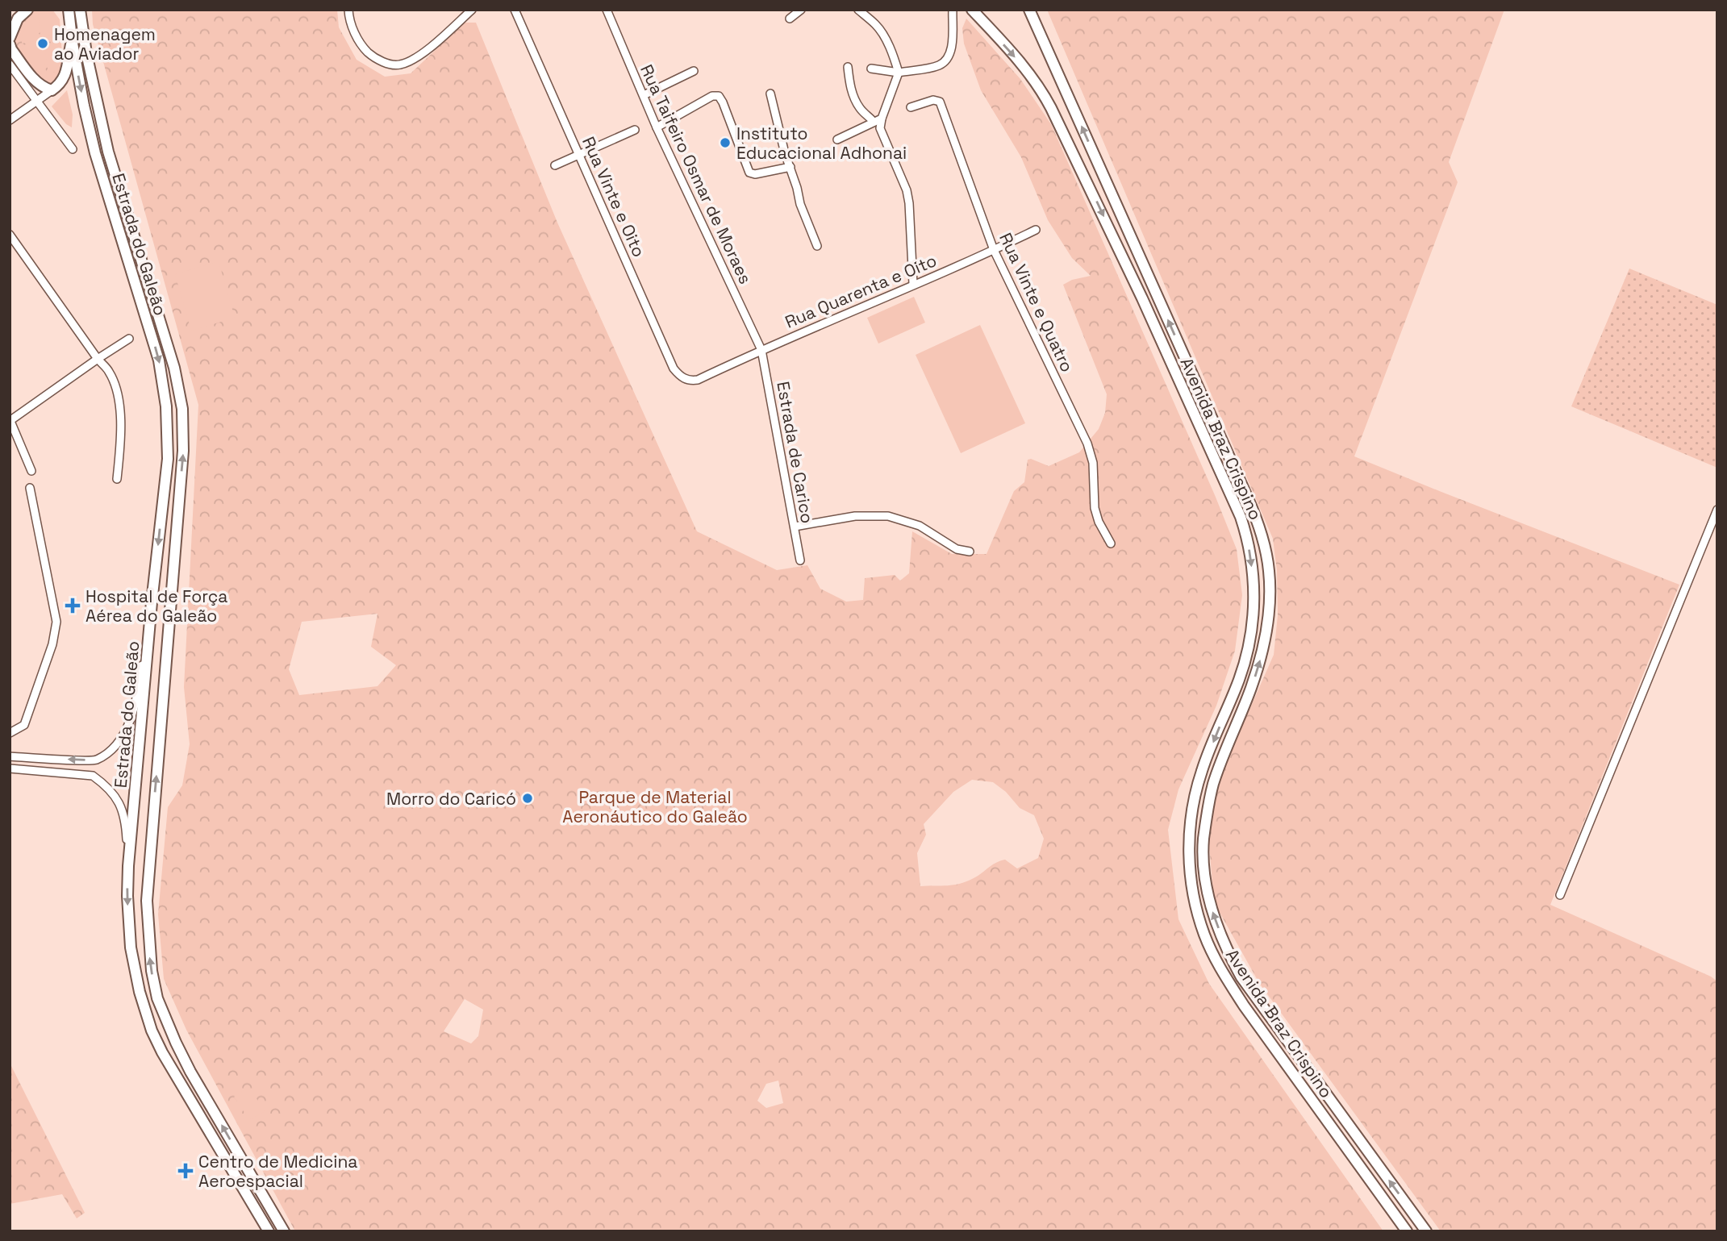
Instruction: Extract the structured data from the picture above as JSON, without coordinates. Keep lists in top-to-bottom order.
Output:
{
  "streets": {
    "main road": ["Estrada do Galeão", "Avenida Braz Crispino"],
    "street": [
      "Rua Taifeiro Osmar de Moraes",
      "Rua Vinte e Oito",
      "Rua Quarenta e Oito",
      "Rua Vinte e Quatro",
      "Estrada de Carico"
    ]
  },
  "crossings": [
    ["Rua Taifeiro Osmar de Moraes", "Rua Quarenta e Oito"],
    ["Rua Taifeiro Osmar de Moraes", "Estrada de Carico"],
    ["Rua Vinte e Oito", "Rua Quarenta e Oito"],
    ["Rua Quarenta e Oito", "Rua Vinte e Quatro"],
    ["Rua Quarenta e Oito", "Estrada de Carico"]
  ],
  "parks": ["Parque de Material Aeronáutico do Galeão"],
  "places": {
    "other": ["Homenagem ao Aviador", "Instituto Educacional Adhonai", "Morro do Caricó"],
    "health": ["Hospital de Força Aérea do Galeão", "Centro de Medicina Aeroespacial"]
  }
}
